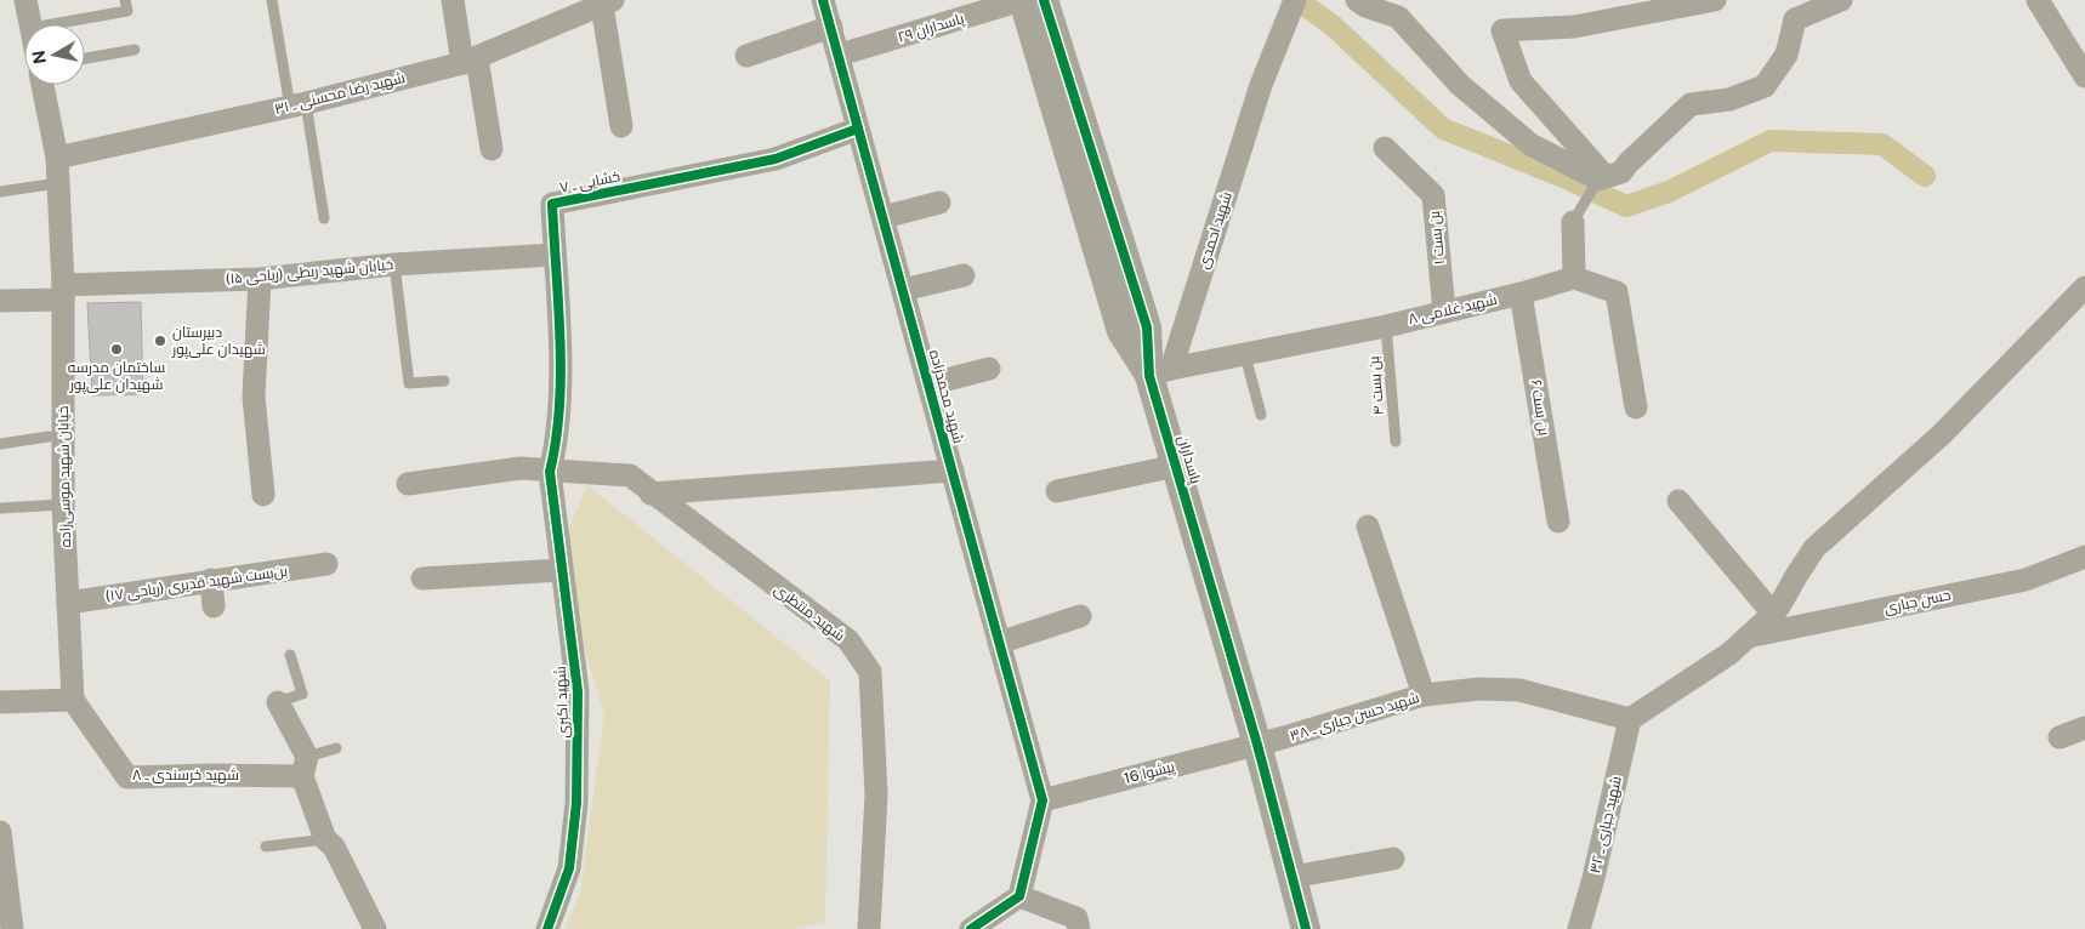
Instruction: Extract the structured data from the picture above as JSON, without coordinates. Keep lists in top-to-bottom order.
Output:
{
  "streets": {
    "street": [
      "پاسداران ۲۹",
      "شهید رضا محسنی ـ ۳۱",
      "خشایی ـ ۷",
      "شهید احمدی",
      "بن بست ۱",
      "خیابان شهید ربطی (ریاحی ۱۵)",
      "۸ شهید غلامی",
      "شهید محمدزاده",
      "بن بست ۶",
      "پاسداران",
      "خیابان شهید موسی‌زاده",
      "بن‌بست شهید قدیری (ریاحی ۱۷)",
      "حسن جباری",
      "شهید منتظری",
      "شهید اکبری",
      "شهید حسن جباری ـ ۳۸",
      "پیشوا 16",
      "شهید خرسندی ـ ۸",
      "شهید جباری ـ ۳۲"
    ],
    "lane": ["بن بست ۴"]
  },
  "crossings": [
    ["پاسداران ۲۹", "شهید محمدزاده"],
    ["پاسداران ۲۹", "پاسداران"],
    ["شهید رضا محسنی ـ ۳۱", "خیابان شهید موسی‌زاده"],
    ["خشایی ـ ۷", "خیابان شهید ربطی (ریاحی ۱۵)"],
    ["خشایی ـ ۷", "شهید محمدزاده"],
    ["خشایی ـ ۷", "شهید منتظری"],
    ["خشایی ـ ۷", "شهید اکبری"],
    ["شهید احمدی", "۸ شهید غلامی"],
    ["شهید احمدی", "پاسداران"],
    ["بن بست ۱", "۸ شهید غلامی"],
    ["خیابان شهید ربطی (ریاحی ۱۵)", "خیابان شهید موسی‌زاده"],
    ["۸ شهید غلامی", "بن بست ۴"],
    ["۸ شهید غلامی", "بن بست ۶"],
    ["۸ شهید غلامی", "پاسداران"],
    ["شهید محمدزاده", "پیشوا 16"],
    ["پاسداران", "شهید حسن جباری ـ ۳۸"],
    ["پاسداران", "پیشوا 16"],
    ["خیابان شهید موسی‌زاده", "بن‌بست شهید قدیری (ریاحی ۱۷)"],
    ["خیابان شهید موسی‌زاده", "شهید خرسندی ـ ۸"],
    ["شهید منتظری", "شهید اکبری"],
    ["شهید حسن جباری ـ ۳۸", "پیشوا 16"],
    ["شهید حسن جباری ـ ۳۸", "شهید جباری ـ ۳۲"]
  ],
  "places": ["دبیرستان شهیدان علی‌پور", "ساختمان مدرسه شهیدان علی‌پور"],
  "north": "left"
}
